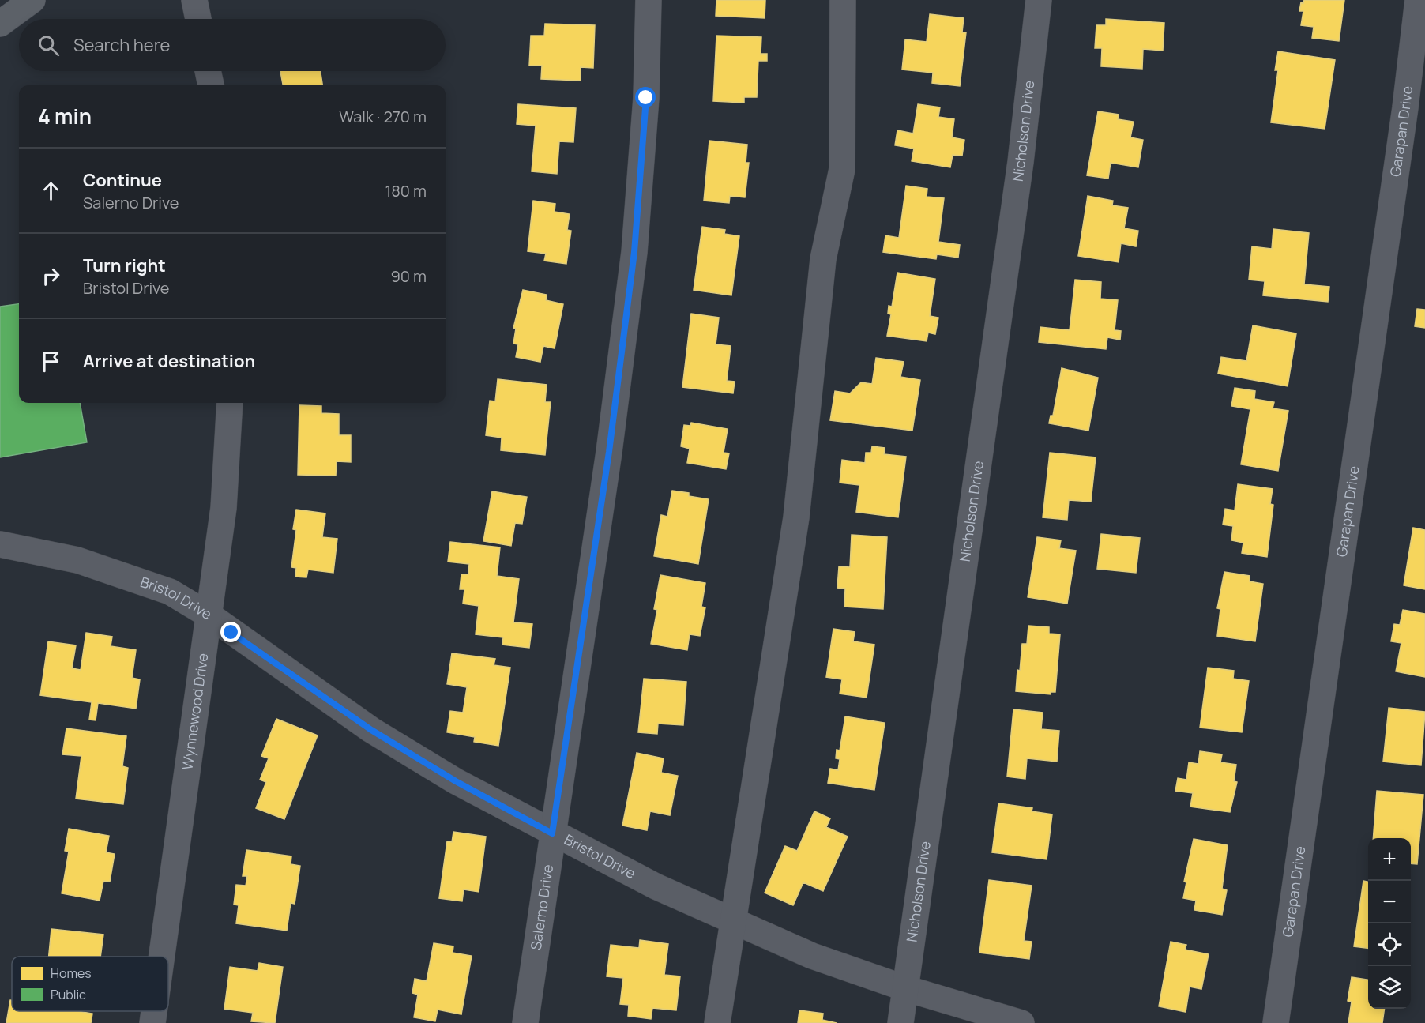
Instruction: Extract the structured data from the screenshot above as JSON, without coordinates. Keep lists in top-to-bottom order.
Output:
{
  "streets": {
    "street": [
      "Nicholson Drive",
      "Garapan Drive",
      "Bristol Drive",
      "Wynnewood Drive",
      "Salerno Drive"
    ]
  },
  "crossings": [
    ["Nicholson Drive", "Bristol Drive"],
    ["Bristol Drive", "Wynnewood Drive"],
    ["Bristol Drive", "Salerno Drive"]
  ],
  "legend": ["Homes", "Public"],
  "page": {
    "search": "Search here",
    "heading": ["4 min", "Walk · 270 m"],
    "list": [
      ["Continue", "Salerno Drive", "180 m"],
      ["Turn right", "Bristol Drive", "90 m"],
      "Arrive at destination"
    ],
    "map_buttons": ["+", "−"]
  }
}
